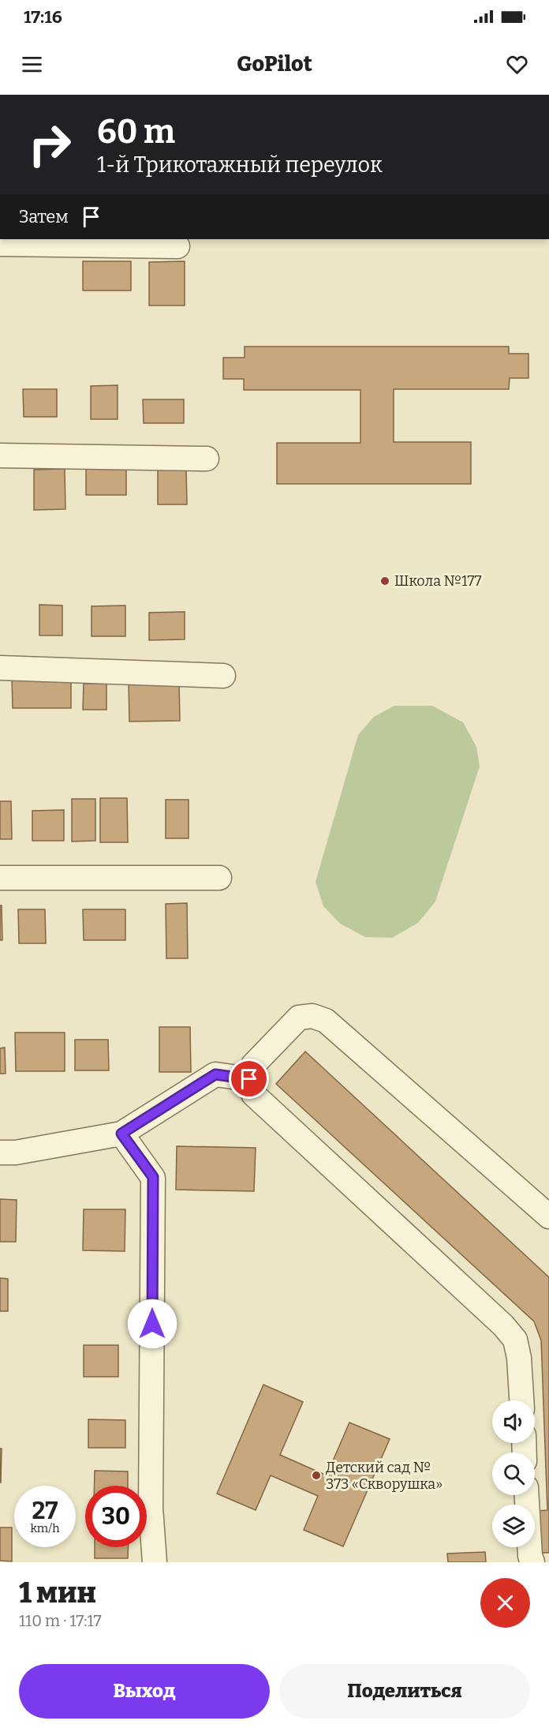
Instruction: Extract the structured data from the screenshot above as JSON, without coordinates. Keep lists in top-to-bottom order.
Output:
{
  "places": ["Школа №177", "Детский сад № 373 «Скворушка»"],
  "page": {
    "status": "17:16",
    "header": "GoPilot",
    "turn": ["60 m", "1-й Трикотажный переулок"],
    "then": "Затем",
    "speed": "27 km/h",
    "limit": "30",
    "heading": ["1 мин", "110 m · 17:17"],
    "buttons": ["Выход", "Поделиться"]
  }
}
